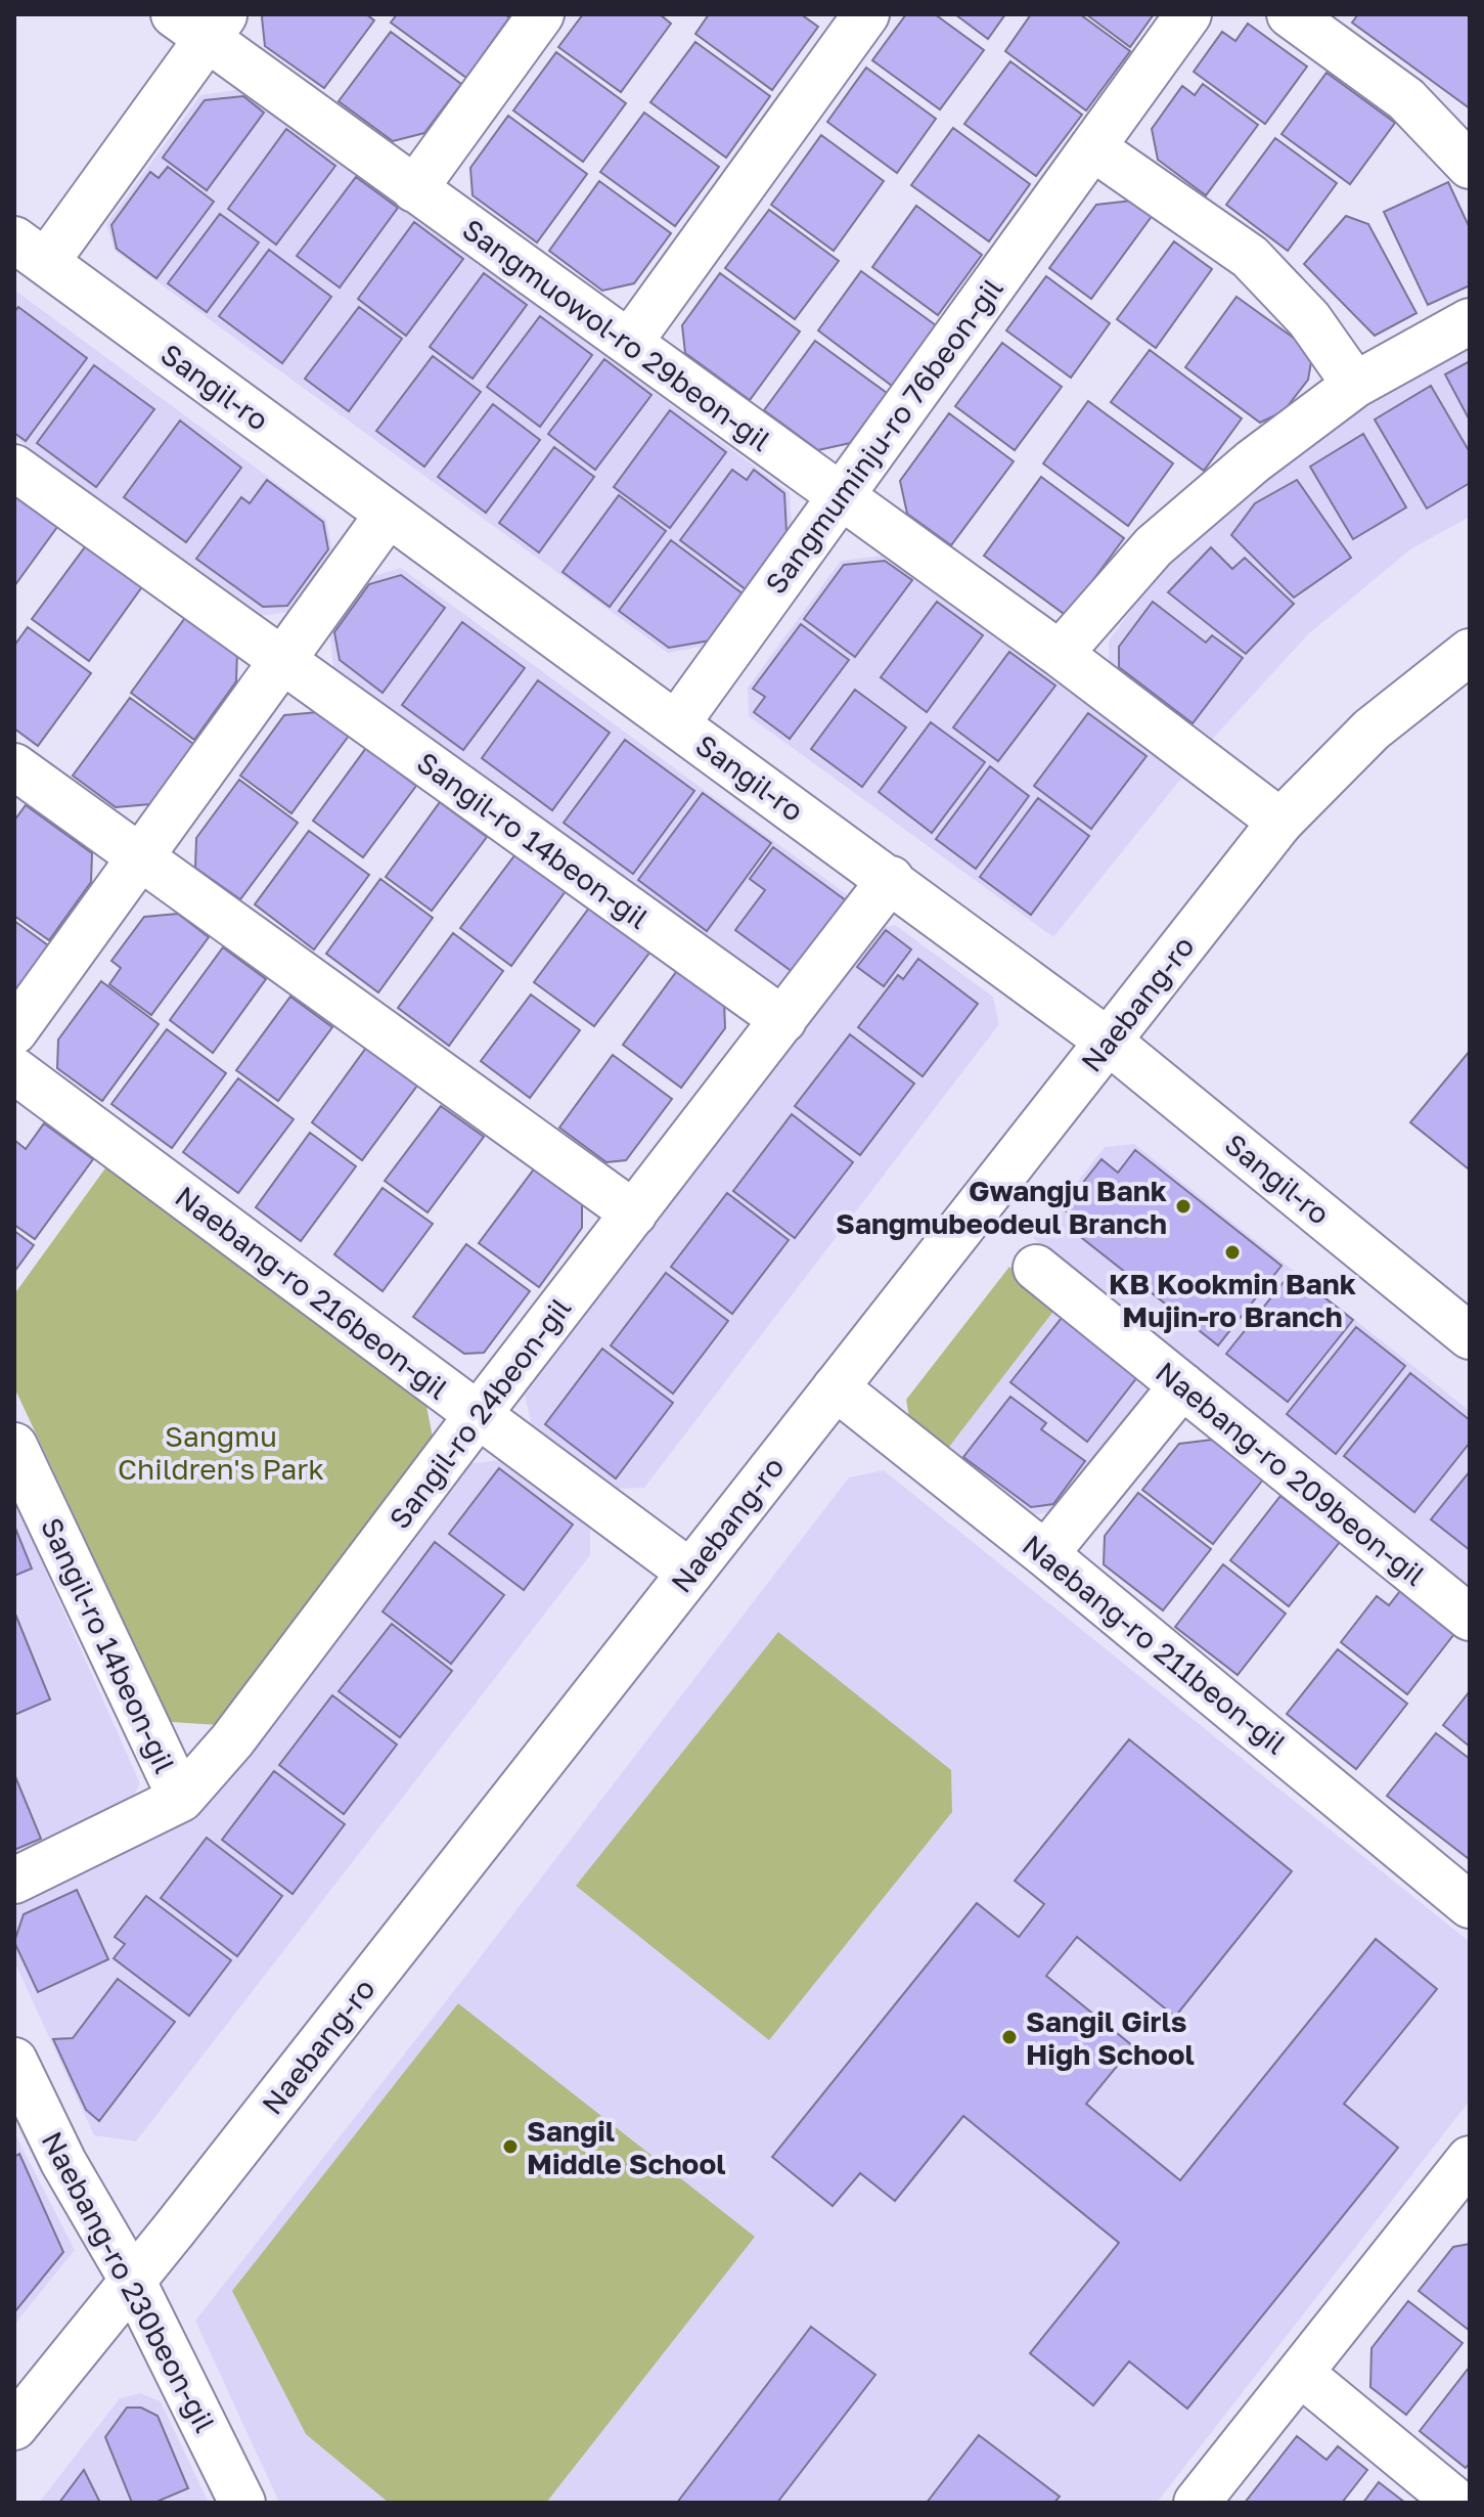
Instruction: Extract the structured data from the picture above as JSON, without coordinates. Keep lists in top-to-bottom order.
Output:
{
  "streets": {
    "street": [
      "Sangmuowol-ro 29beon-gil",
      "Sangil-ro",
      "Sangmuminju-ro 76beon-gil",
      "Sangil-ro 14beon-gil",
      "Naebang-ro",
      "Naebang-ro 216beon-gil",
      "Sangil-ro 24beon-gil",
      "Naebang-ro 209beon-gil",
      "Naebang-ro 211beon-gil",
      "Naebang-ro 230beon-gil"
    ]
  },
  "crossings": [
    ["Sangmuowol-ro 29beon-gil", "Sangmuminju-ro 76beon-gil"],
    ["Sangmuowol-ro 29beon-gil", "Naebang-ro"],
    ["Sangil-ro", "Sangmuminju-ro 76beon-gil"],
    ["Sangil-ro", "Naebang-ro"],
    ["Sangil-ro", "Sangil-ro 24beon-gil"],
    ["Sangil-ro 14beon-gil", "Sangil-ro 24beon-gil"],
    ["Naebang-ro", "Naebang-ro 216beon-gil"],
    ["Naebang-ro", "Naebang-ro 211beon-gil"],
    ["Naebang-ro", "Naebang-ro 230beon-gil"],
    ["Naebang-ro 216beon-gil", "Sangil-ro 24beon-gil"]
  ],
  "parks": ["Sangmu Children's Park"],
  "places": [
    "Gwangju Bank Sangmubeodeul Branch",
    "KB Kookmin Bank Mujin-ro Branch",
    "Sangil Girls High School",
    "Sangil Middle School"
  ]
}
